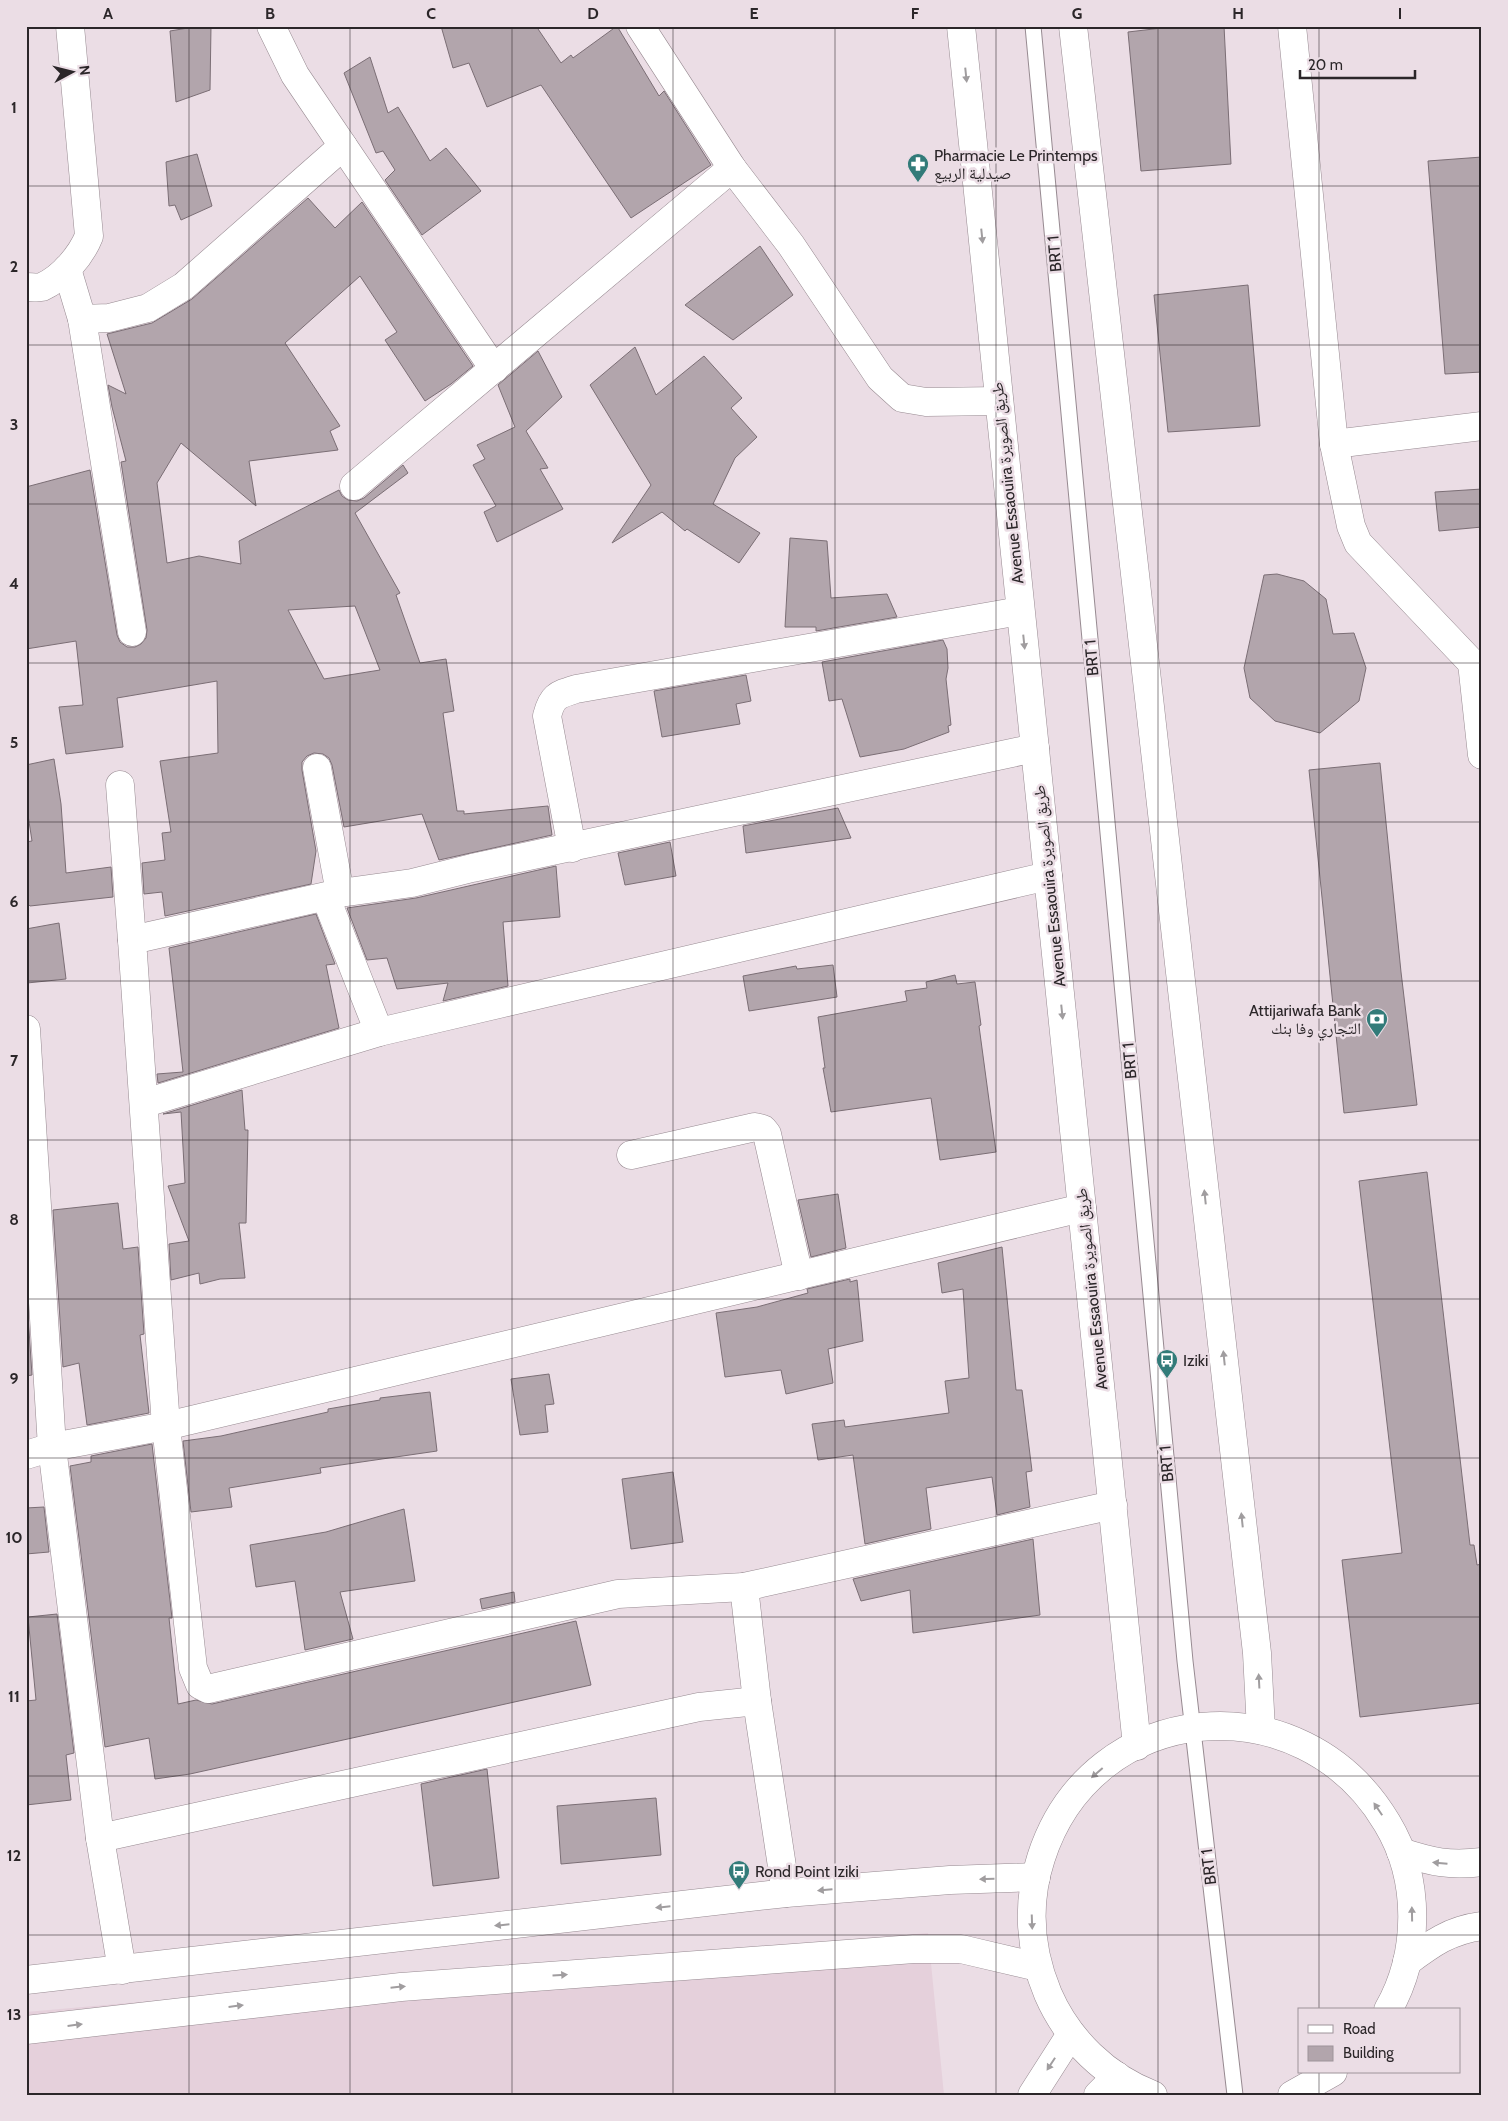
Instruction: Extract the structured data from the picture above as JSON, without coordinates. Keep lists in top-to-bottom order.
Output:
{
  "streets": {
    "street": ["Avenue Essaouira طريق الصويرة"],
    "lane": ["BRT 1"]
  },
  "places": {
    "pharmacy": ["Pharmacie Le Printemps صيدلية الربيع"],
    "bank": ["Attijariwafa Bank التجاري وفا بنك"],
    "bus stop": ["Iziki", "Rond Point Iziki"]
  },
  "legend": ["Road", "Building"],
  "scale_bar": "20 m",
  "north": "right",
  "grid": {
    "columns": [
      "A",
      "B",
      "C",
      "D",
      "E",
      "F",
      "G",
      "H",
      "I"
    ],
    "rows": [
      "1",
      "2",
      "3",
      "4",
      "5",
      "6",
      "7",
      "8",
      "9",
      "10",
      "11",
      "12",
      "13"
    ]
  }
}
